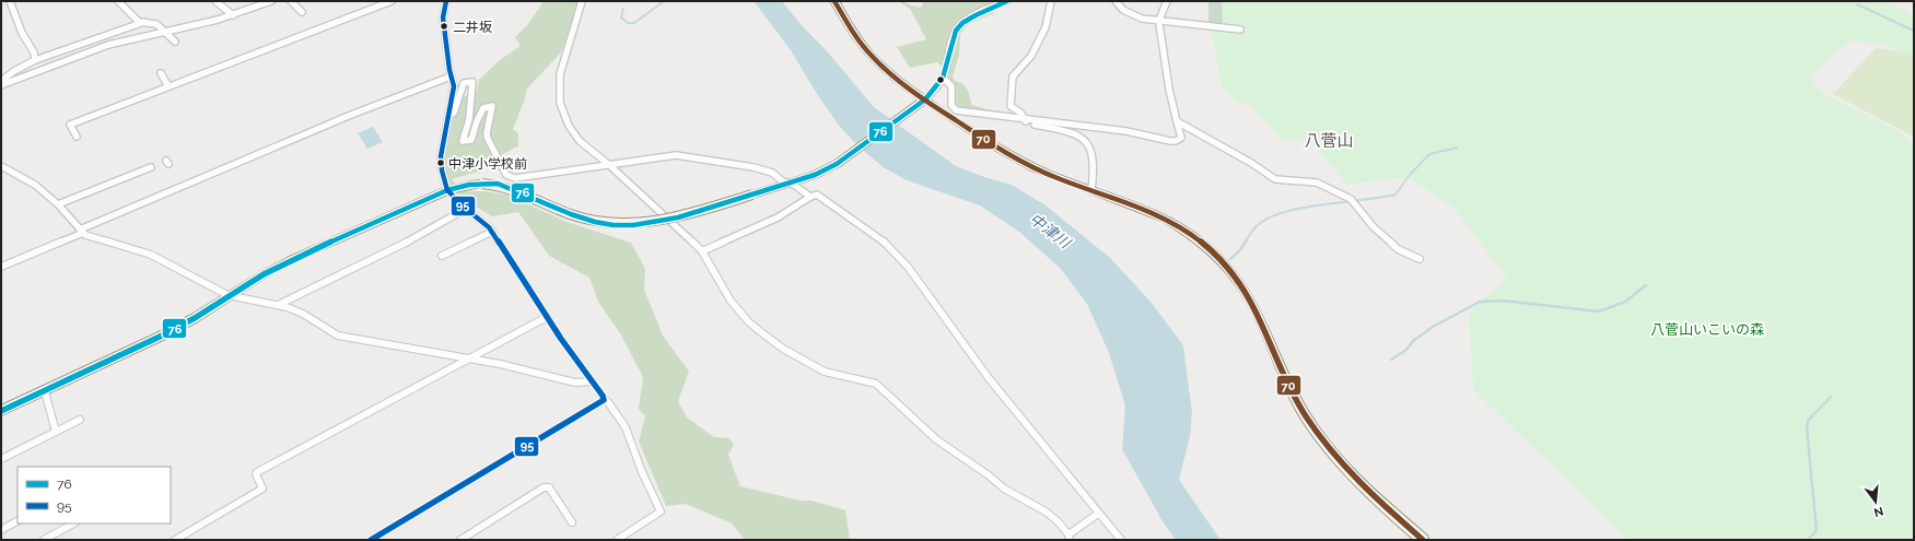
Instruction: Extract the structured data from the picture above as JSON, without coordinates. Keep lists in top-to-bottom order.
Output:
{
  "districts": ["八菅山"],
  "water": ["中津川"],
  "parks": ["八菅山いこいの森"],
  "places": ["二井坂", "中津小学校前"],
  "lines": ["transit line 76", "transit line 95", "transit line 70"],
  "legend": ["76", "95"],
  "north": "bottom"
}
